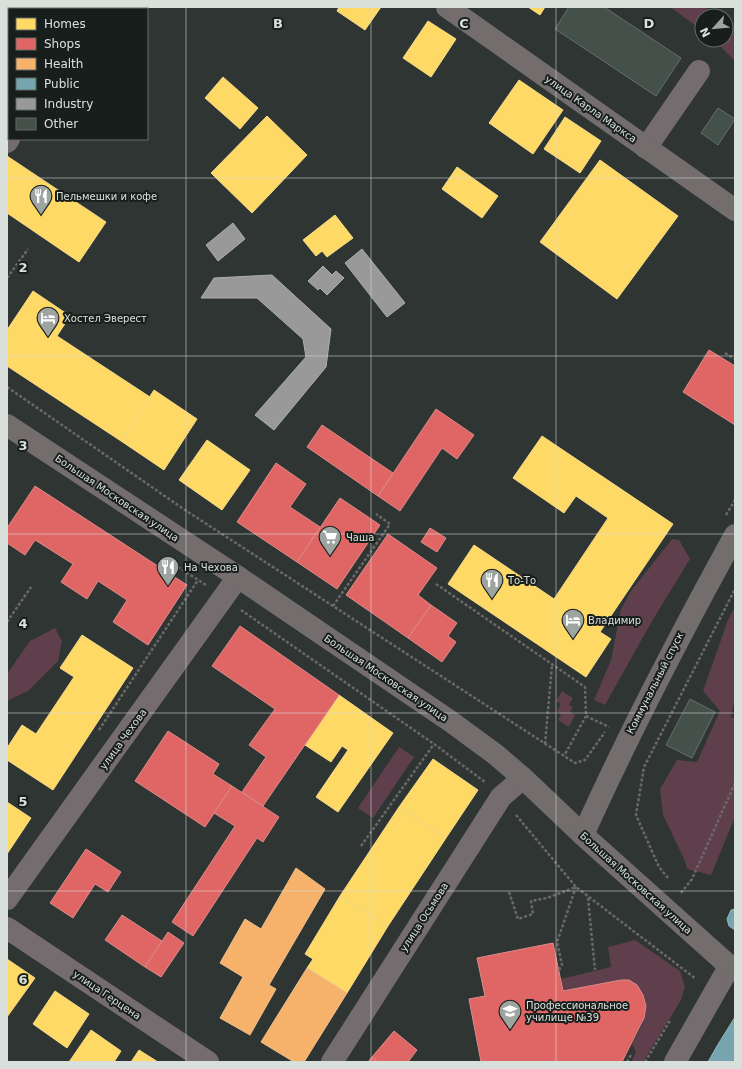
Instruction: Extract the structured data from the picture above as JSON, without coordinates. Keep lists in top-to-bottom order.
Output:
{
  "streets": {
    "main road": ["улица Карла Маркса", "Большая Московская улица", "Коммунальный спуск"],
    "street": ["улица Чехова", "улица Осьмова", "улица Герцена"]
  },
  "crossings": [
    ["Большая Московская улица", "Коммунальный спуск"],
    ["Большая Московская улица", "улица Чехова"],
    ["Большая Московская улица", "улица Осьмова"]
  ],
  "places": {
    "restaurant": ["Пельмешки и кофе", "На Чехова", "То-То"],
    "hotel": ["Хостел Эверест", "Владимир"],
    "supermarket": ["Чаша"],
    "school or university": ["Профессиональное училище №39"]
  },
  "legend": [
    "Homes",
    "Shops",
    "Health",
    "Public",
    "Industry",
    "Other"
  ],
  "north": "bottom left",
  "grid": {
    "columns": ["B", "C", "D"],
    "rows": [
      "2",
      "3",
      "4",
      "5",
      "6"
    ]
  }
}
